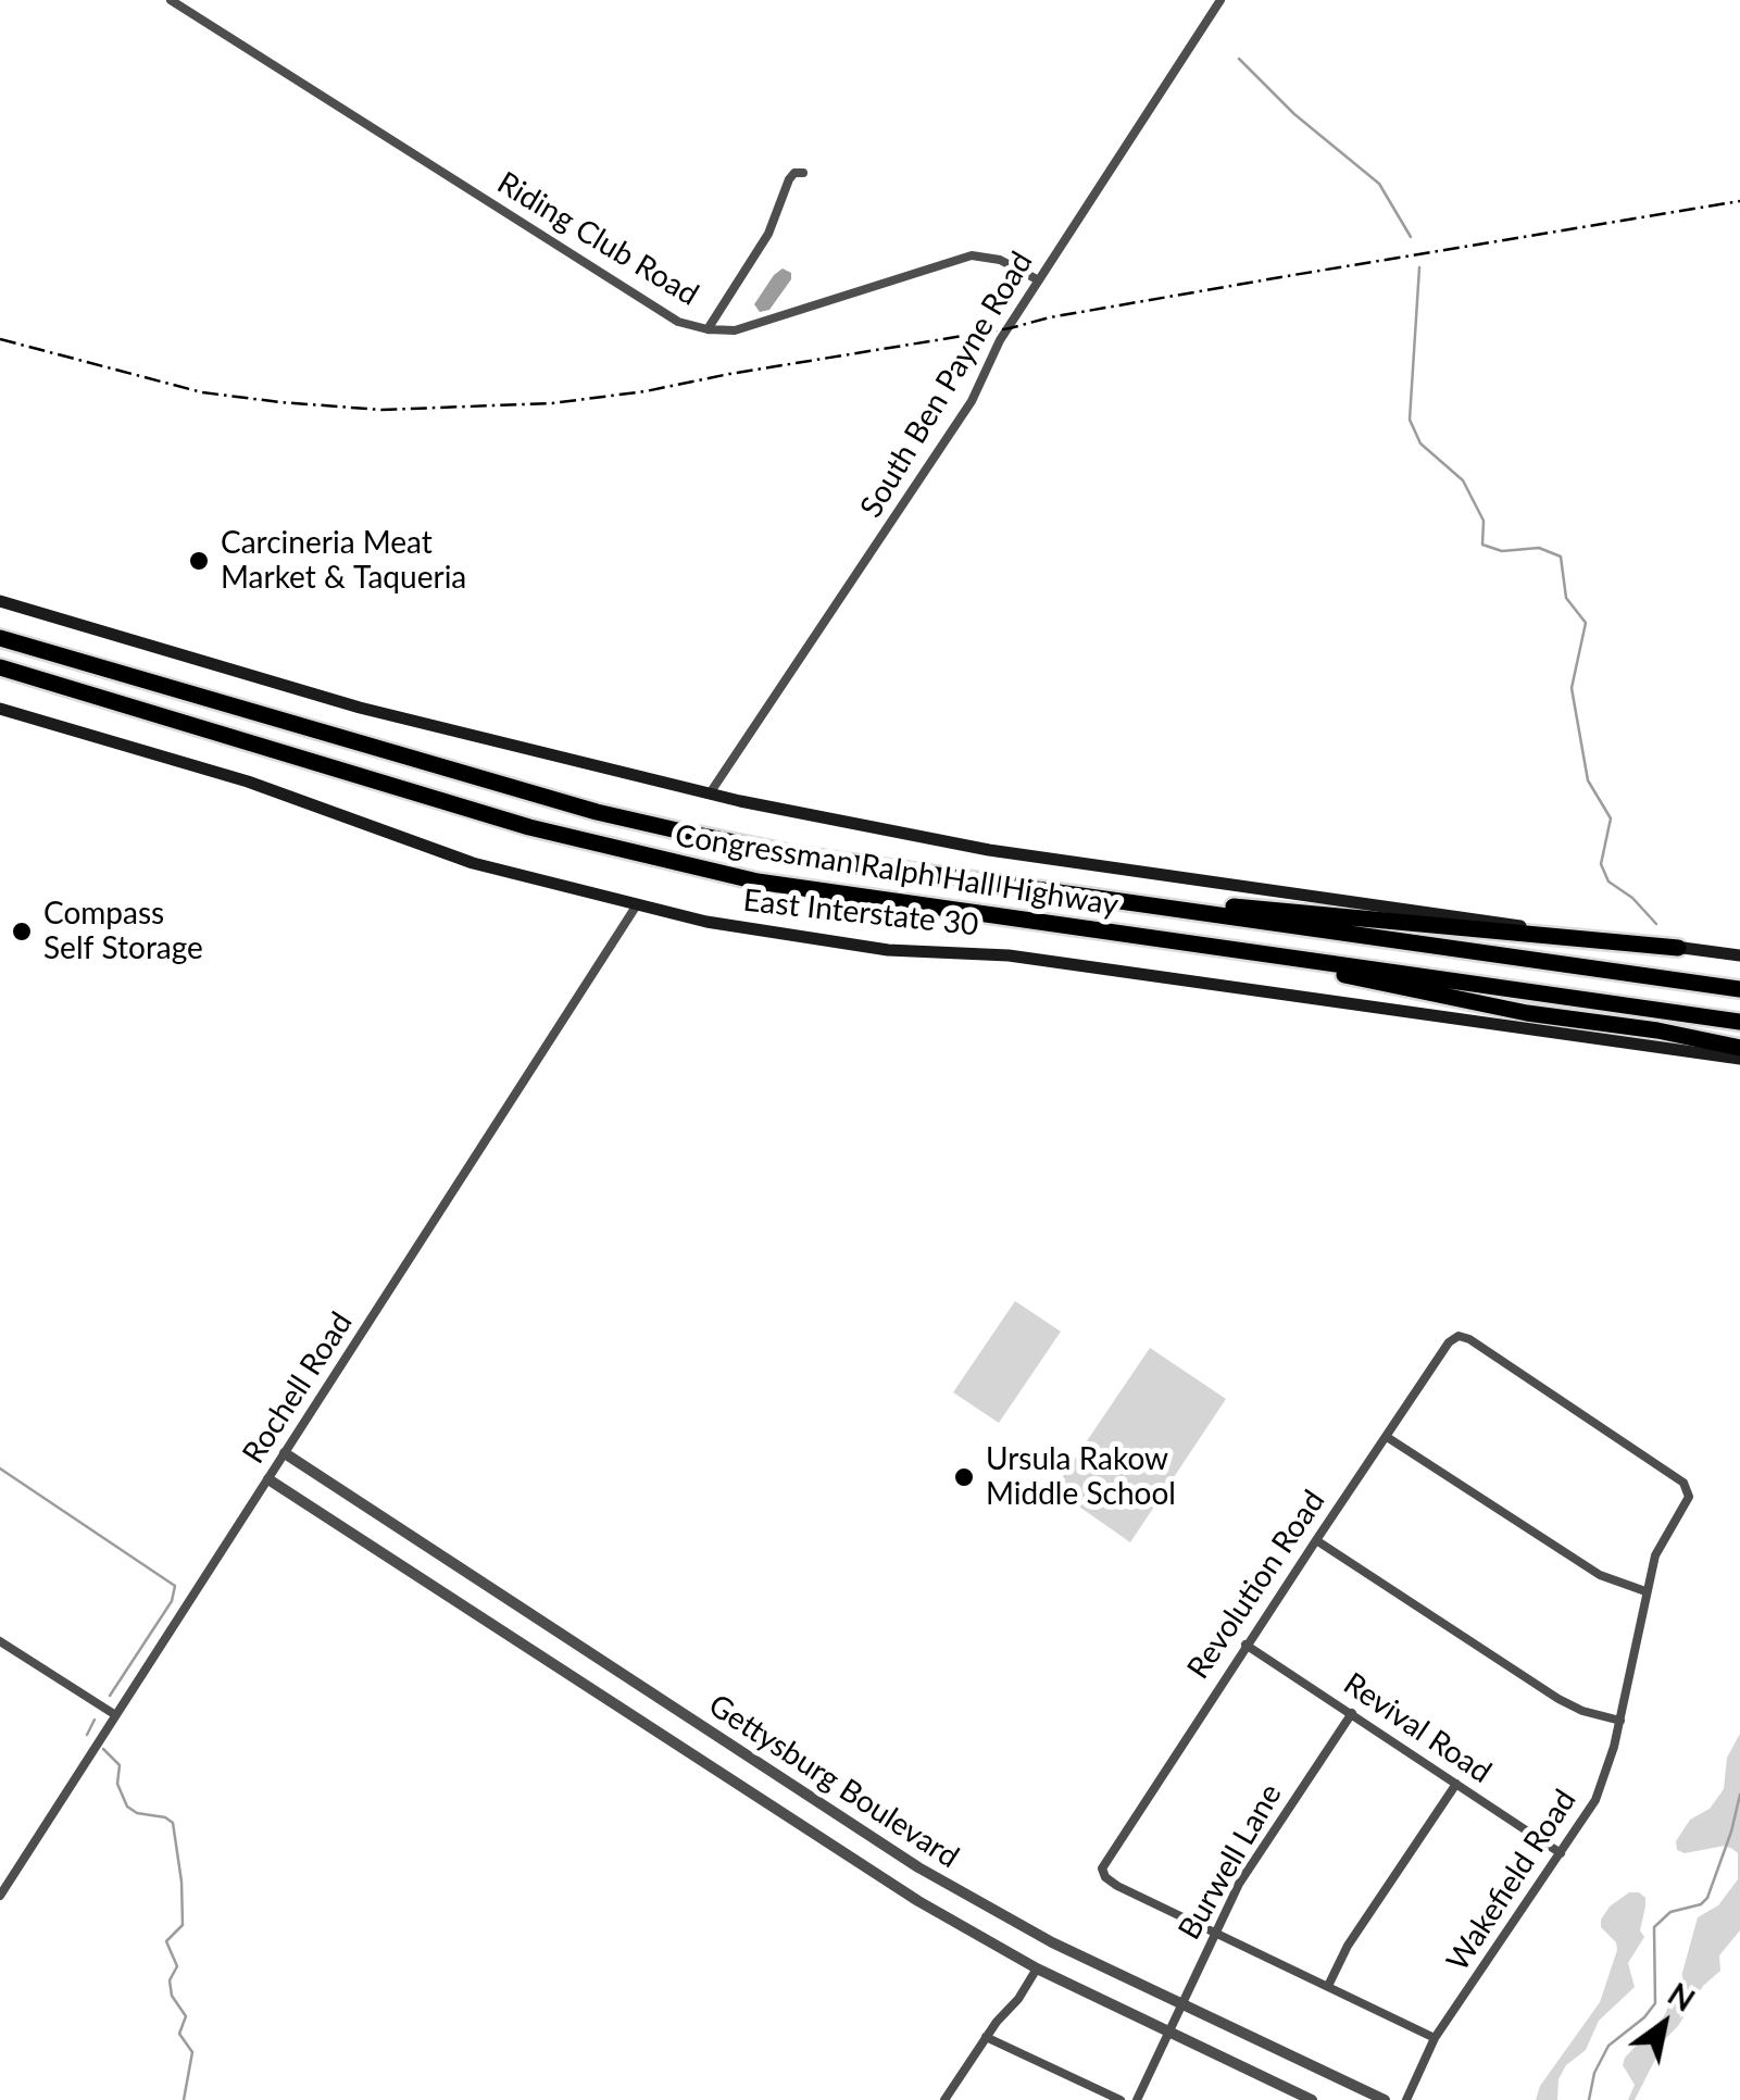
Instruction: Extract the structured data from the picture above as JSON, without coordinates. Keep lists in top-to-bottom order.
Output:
{
  "streets": {
    "highway": ["Congressman Ralph Hall Highway"],
    "main road": ["East Interstate 30"],
    "street": [
      "Riding Club Road",
      "South Ben Payne Road",
      "Rochell Road",
      "Revolution Road",
      "Revival Road",
      "Gettysburg Boulevard",
      "Burwell Lane",
      "Wakefield Road"
    ]
  },
  "crossings": [
    ["Riding Club Road", "South Ben Payne Road"],
    ["East Interstate 30", "Rochell Road"],
    ["Rochell Road", "Gettysburg Boulevard"],
    ["Revolution Road", "Revival Road"],
    ["Revolution Road", "Burwell Lane"],
    ["Revolution Road", "Wakefield Road"],
    ["Revival Road", "Burwell Lane"],
    ["Revival Road", "Wakefield Road"],
    ["Gettysburg Boulevard", "Burwell Lane"]
  ],
  "places": ["Carcineria Meat Market & Taqueria", "Compass Self Storage", "Ursula Rakow Middle School"],
  "north": "top right"
}
